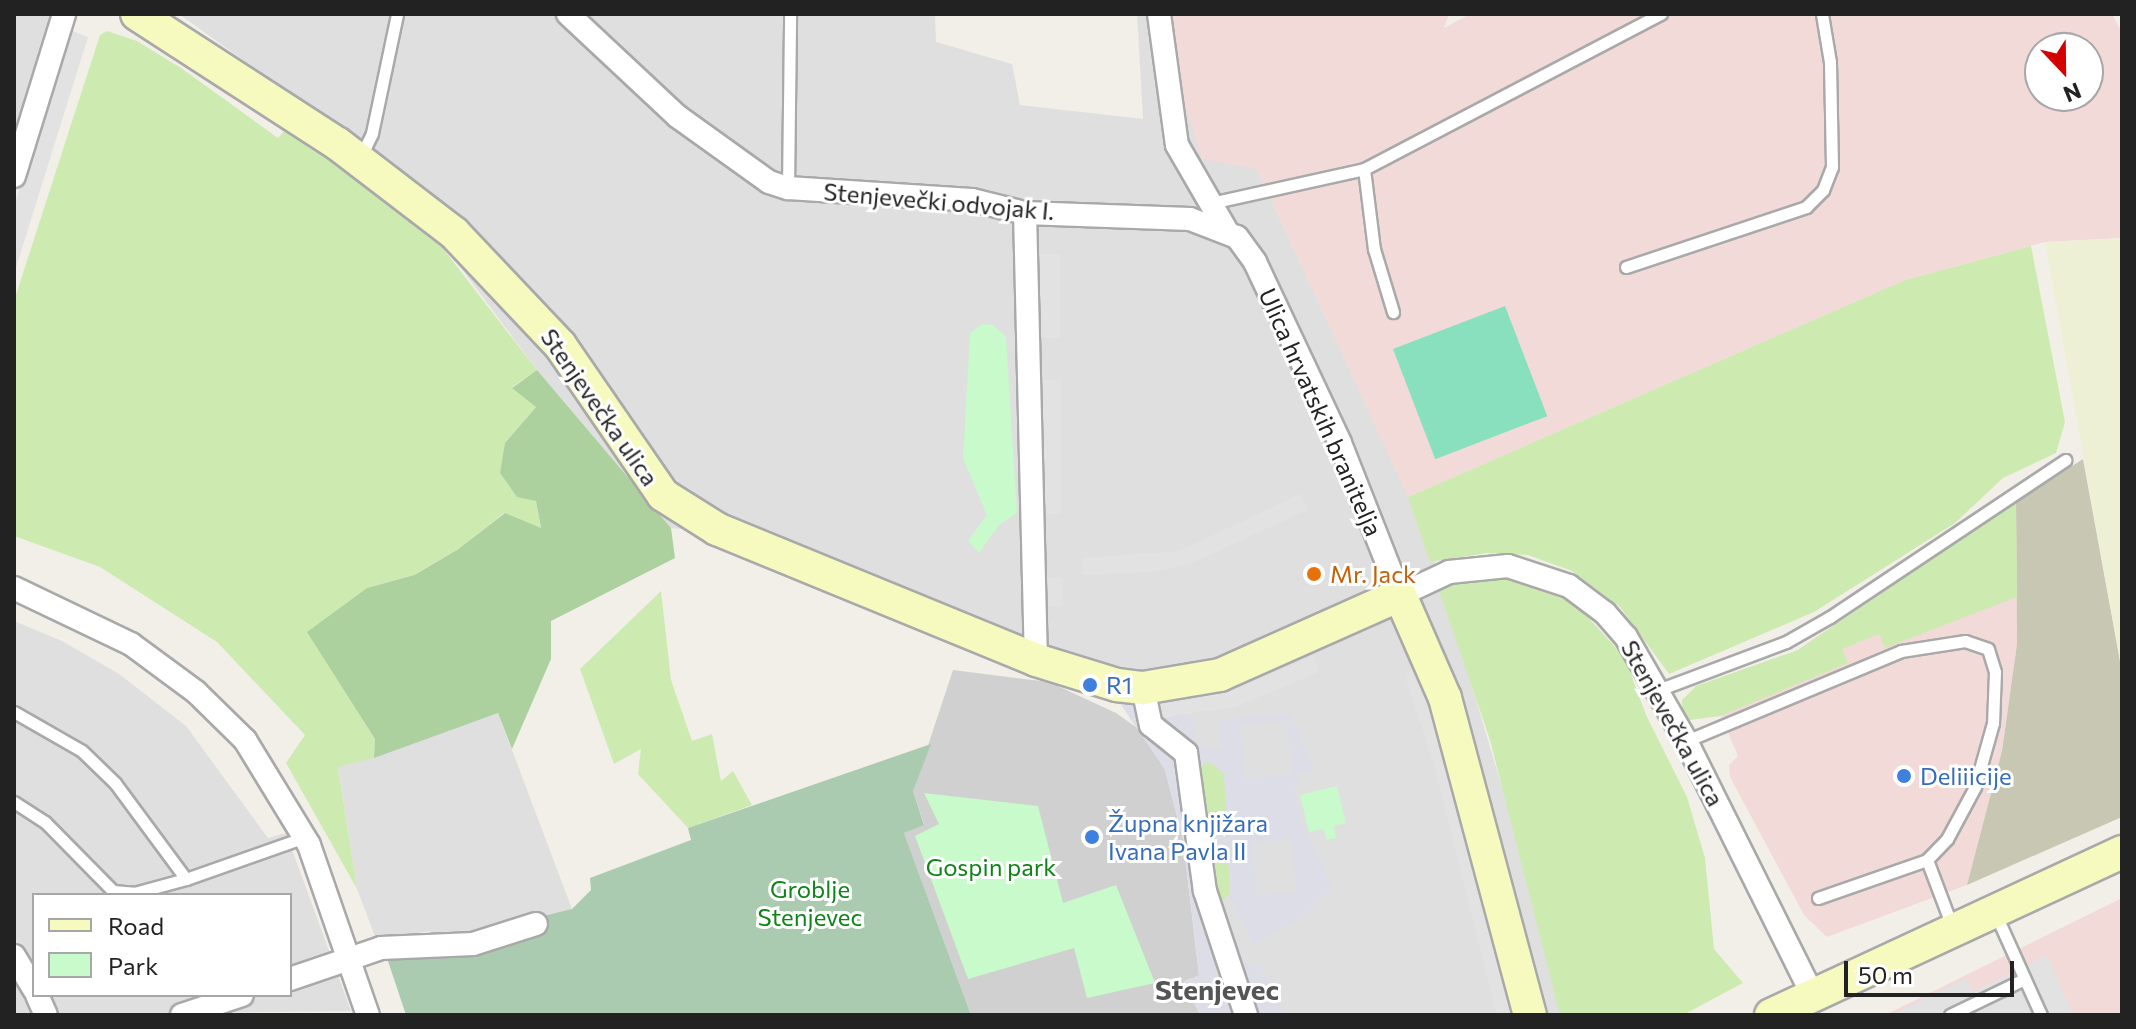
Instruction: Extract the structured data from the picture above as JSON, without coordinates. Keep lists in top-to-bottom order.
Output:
{
  "streets": {
    "street": ["Stenjevečki odvojak I.", "Stenjevečka ulica", "Ulica hrvatskih branitelja"]
  },
  "crossings": [
    ["Stenjevečki odvojak I.", "Ulica hrvatskih branitelja"],
    ["Stenjevečka ulica", "Ulica hrvatskih branitelja"]
  ],
  "districts": ["Stenjevec"],
  "parks": ["Gospin park", "Groblje Stenjevec"],
  "places": [
    "Mr. Jack",
    "R1",
    "Deliiicije",
    "Župna knjižara Ivana Pavla II"
  ],
  "legend": ["Road", "Park"],
  "scale_bar": "50 m",
  "north": "bottom"
}
